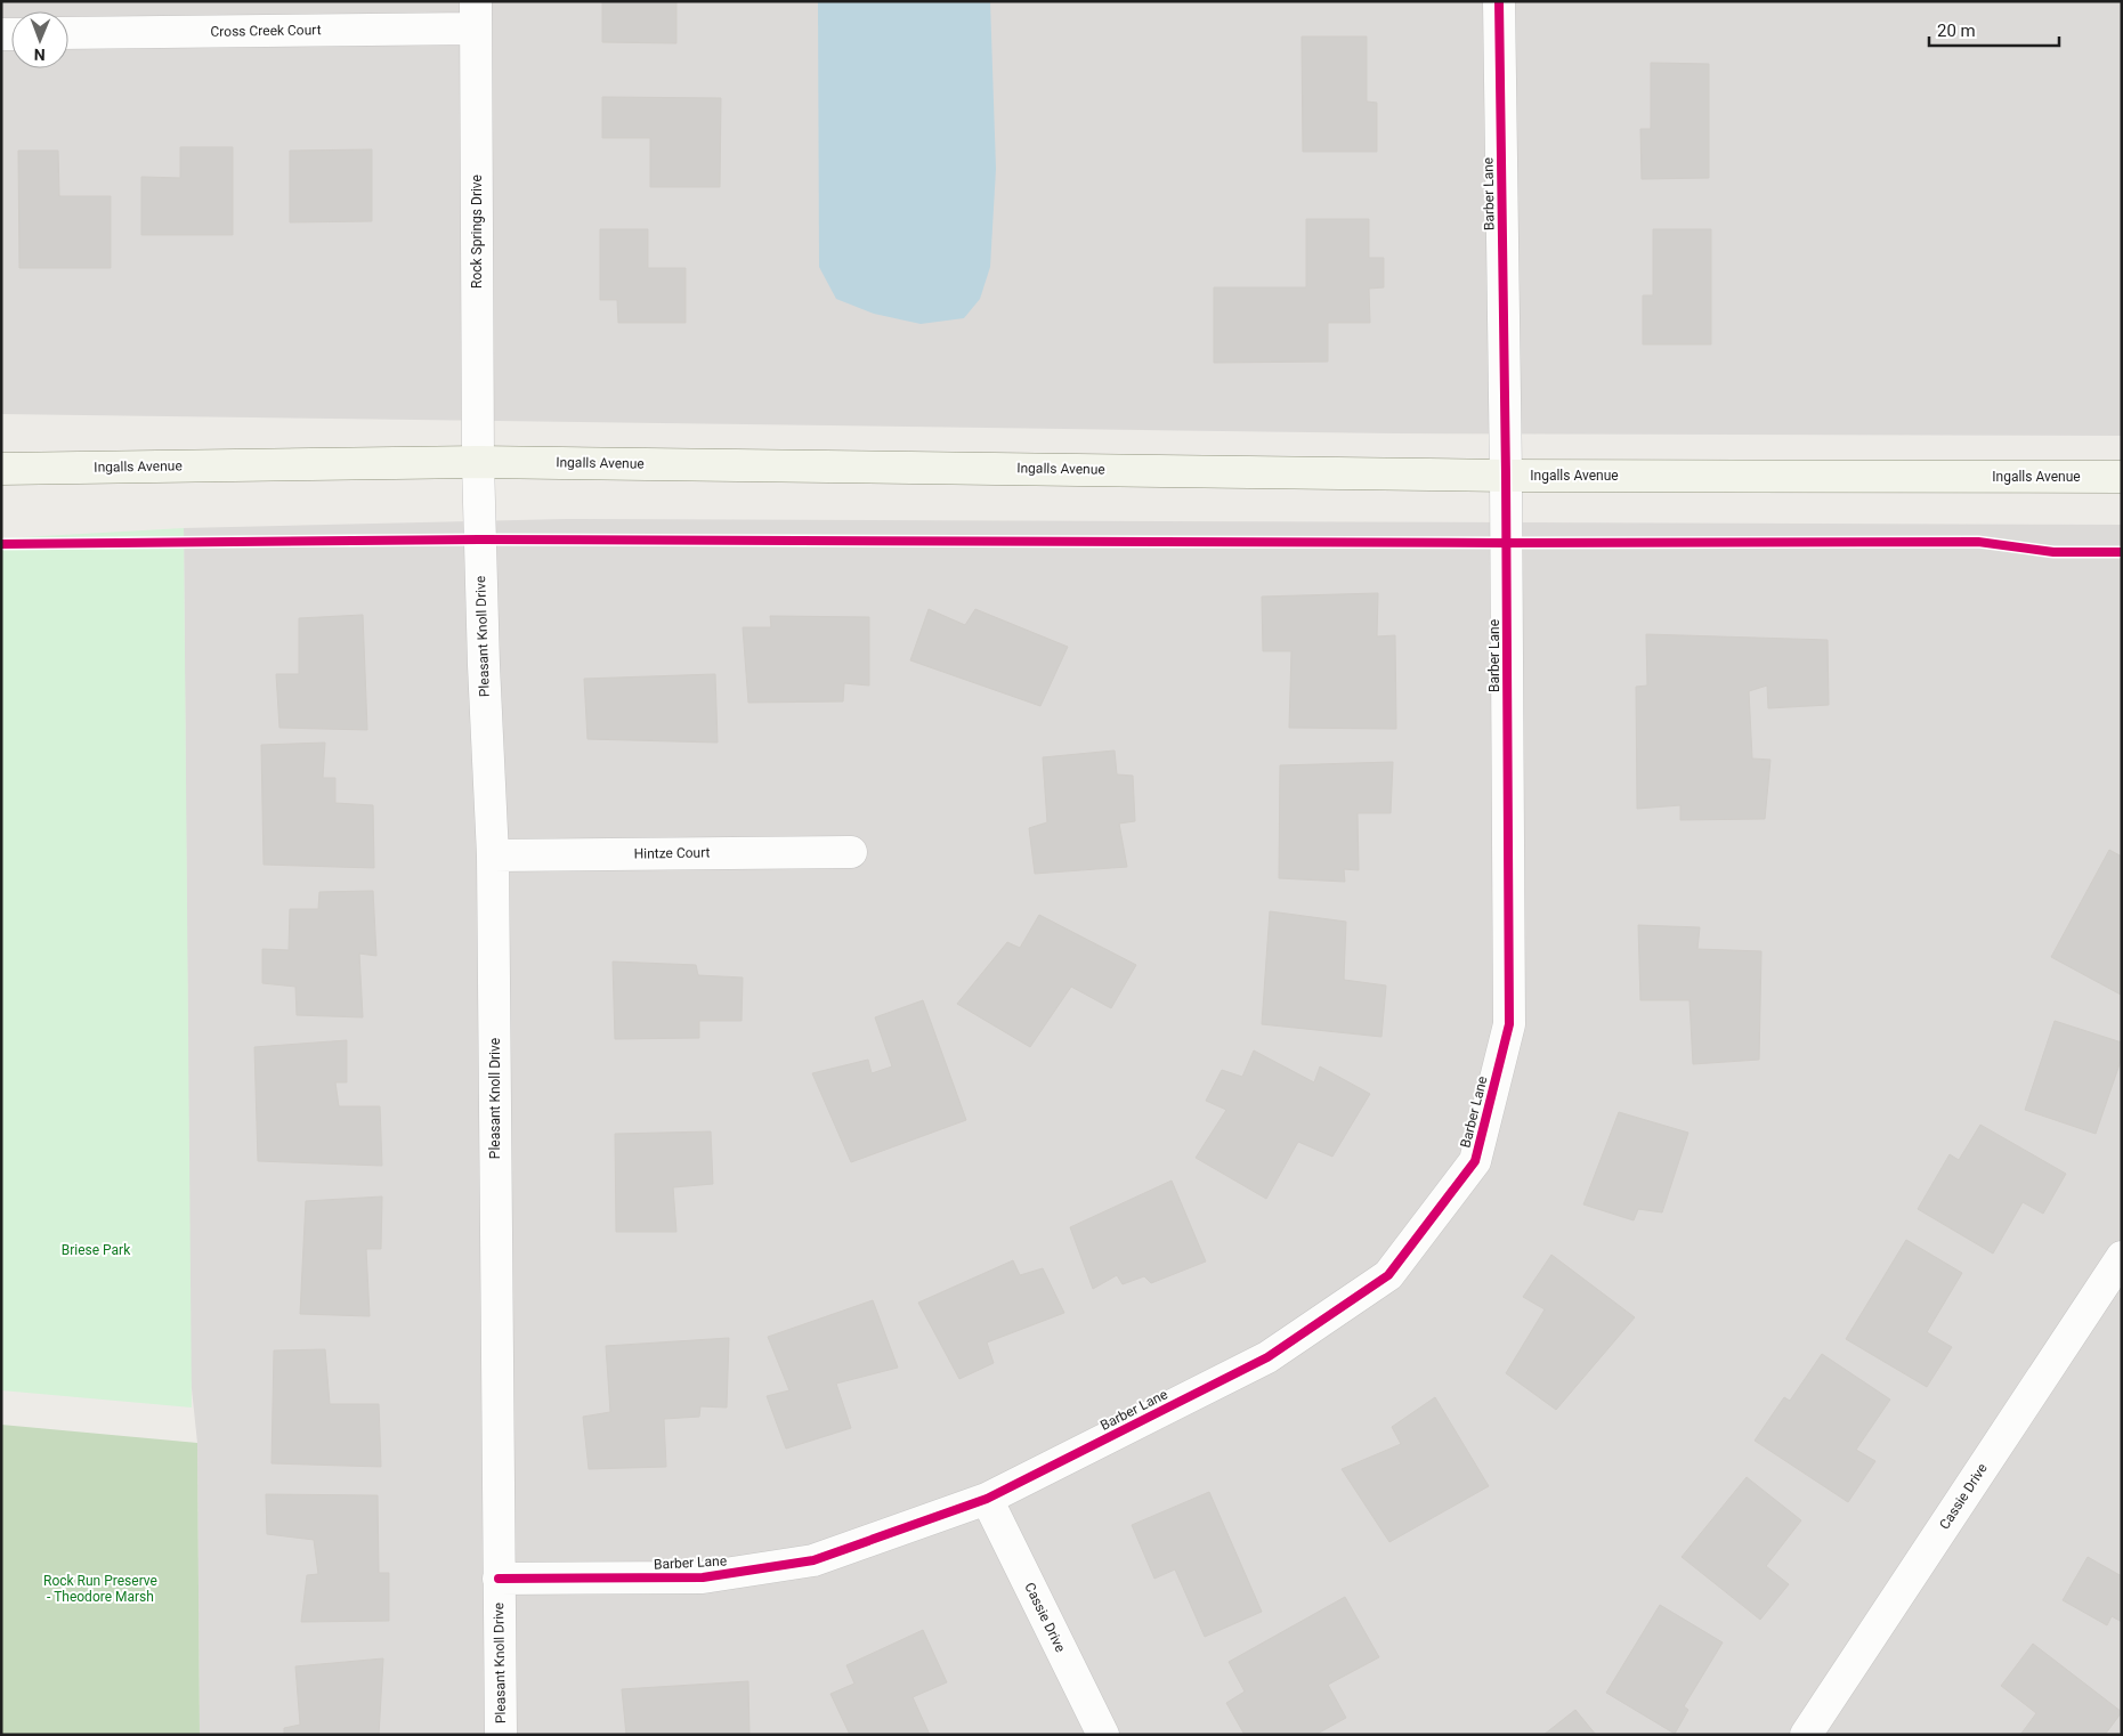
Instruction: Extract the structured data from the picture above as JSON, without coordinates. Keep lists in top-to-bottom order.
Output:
{
  "streets": {
    "street": [
      "Cross Creek Court",
      "Barber Lane",
      "Rock Springs Drive",
      "Ingalls Avenue",
      "Pleasant Knoll Drive",
      "Hintze Court",
      "Cassie Drive"
    ]
  },
  "crossings": [
    ["Cross Creek Court", "Rock Springs Drive"],
    ["Barber Lane", "Ingalls Avenue"],
    ["Barber Lane", "Pleasant Knoll Drive"],
    ["Barber Lane", "Cassie Drive"],
    ["Rock Springs Drive", "Ingalls Avenue"],
    ["Rock Springs Drive", "Pleasant Knoll Drive"],
    ["Ingalls Avenue", "Pleasant Knoll Drive"],
    ["Pleasant Knoll Drive", "Hintze Court"]
  ],
  "parks": ["Briese Park", "Rock Run Preserve - Theodore Marsh"],
  "scale_bar": "20 m",
  "north": "bottom"
}
